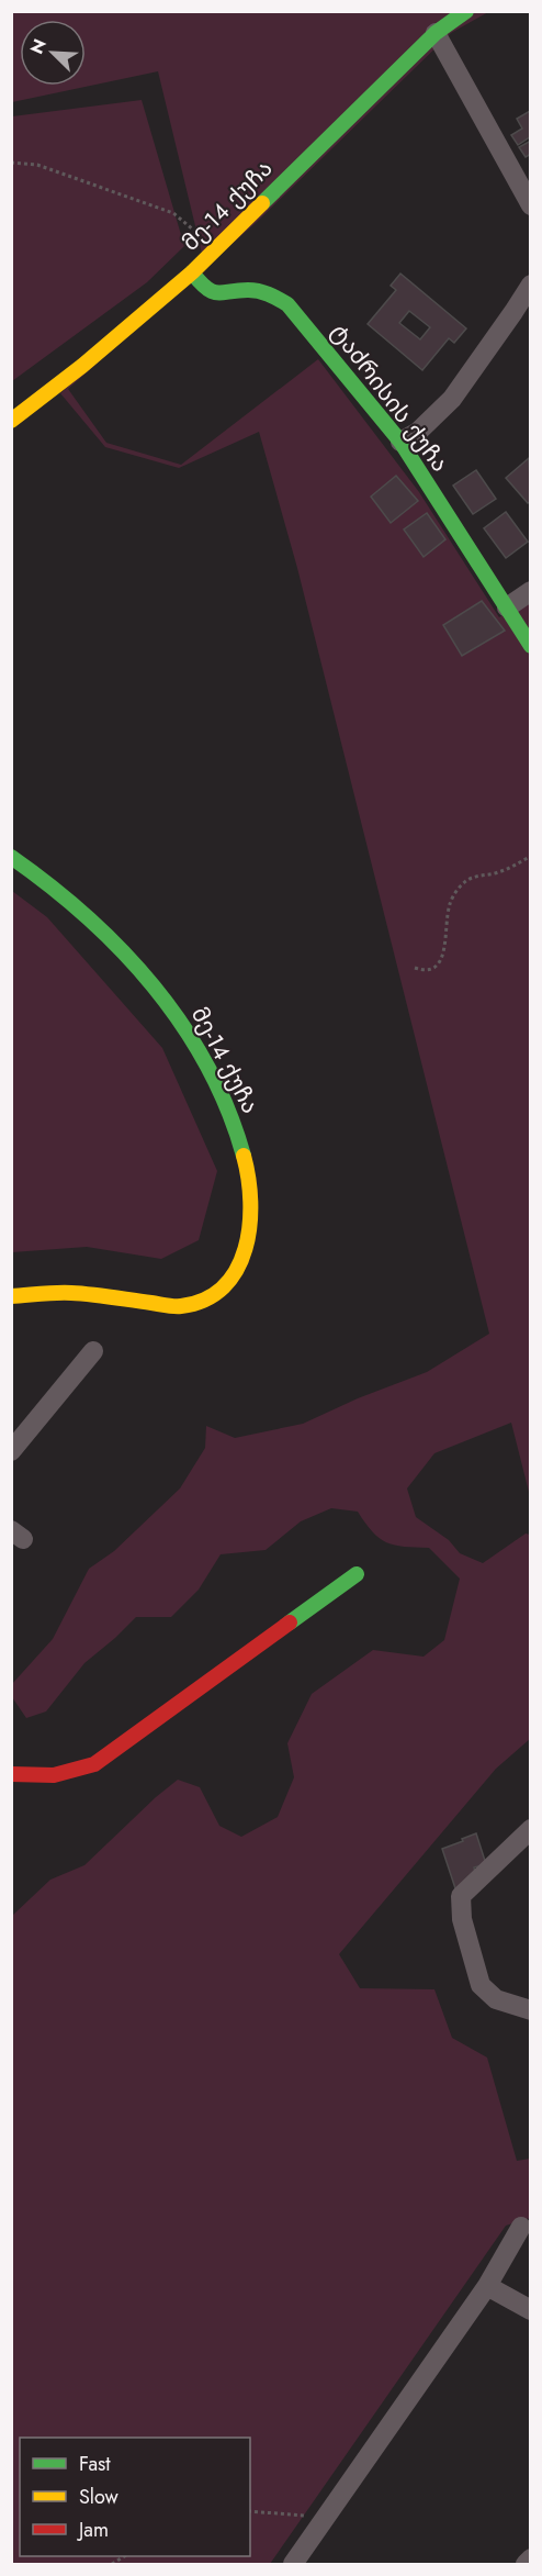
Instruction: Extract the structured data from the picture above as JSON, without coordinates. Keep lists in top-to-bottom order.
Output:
{
  "streets": {
    "street": ["მე-14 ქუჩა", "ტაძრისის ქუჩა"]
  },
  "crossings": [
    ["მე-14 ქუჩა", "ტაძრისის ქუჩა"]
  ],
  "legend": ["Fast", "Slow", "Jam"],
  "north": "top left"
}
